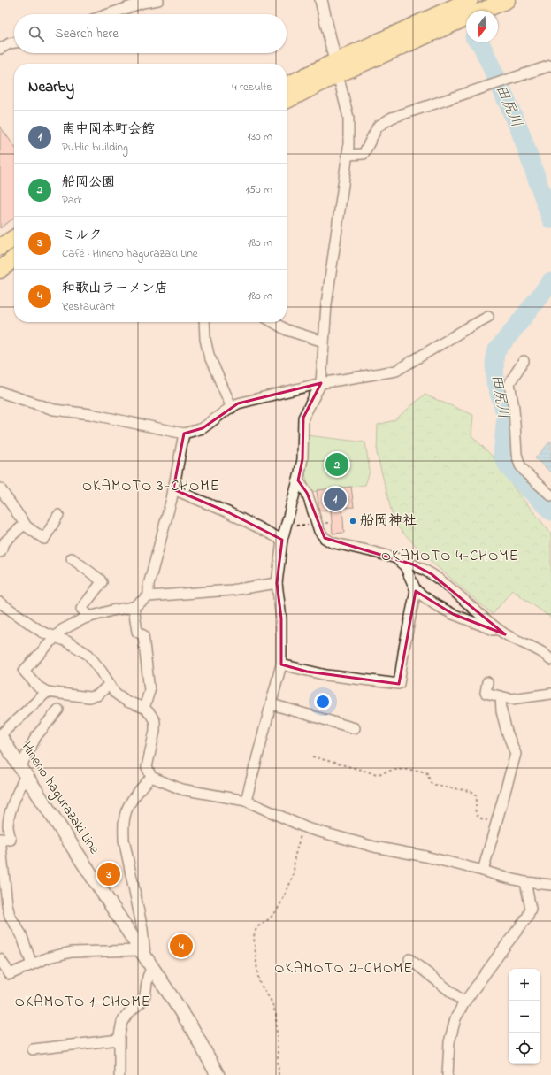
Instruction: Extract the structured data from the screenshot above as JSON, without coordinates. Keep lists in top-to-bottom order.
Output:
{
  "streets": {
    "main road": ["Hineno hagurazaki Line"]
  },
  "districts": [
    "OKAMOTO 3-CHOME",
    "OKAMOTO 4-CHOME",
    "OKAMOTO 2-CHOME",
    "OKAMOTO 1-CHOME"
  ],
  "water": ["田尻川"],
  "places": ["船岡神社"],
  "north": "bottom",
  "page": {
    "search": "Search here",
    "heading": ["Nearby", "4 results"],
    "list": [
      {
        "mark": "1",
        "name": "南中岡本町会館",
        "note": "Public building",
        "value": "130 m"
      },
      {
        "mark": "2",
        "name": "船岡公園",
        "note": "Park",
        "value": "150 m"
      },
      {
        "mark": "3",
        "name": "ミルク",
        "note": "Café · Hineno hagurazaki Line",
        "value": "180 m"
      },
      {
        "mark": "4",
        "name": "和歌山ラーメン店",
        "note": "Restaurant",
        "value": "180 m"
      }
    ],
    "pins": [
      "2",
      "1",
      "3",
      "4"
    ],
    "map_buttons": ["+", "−"]
  }
}
